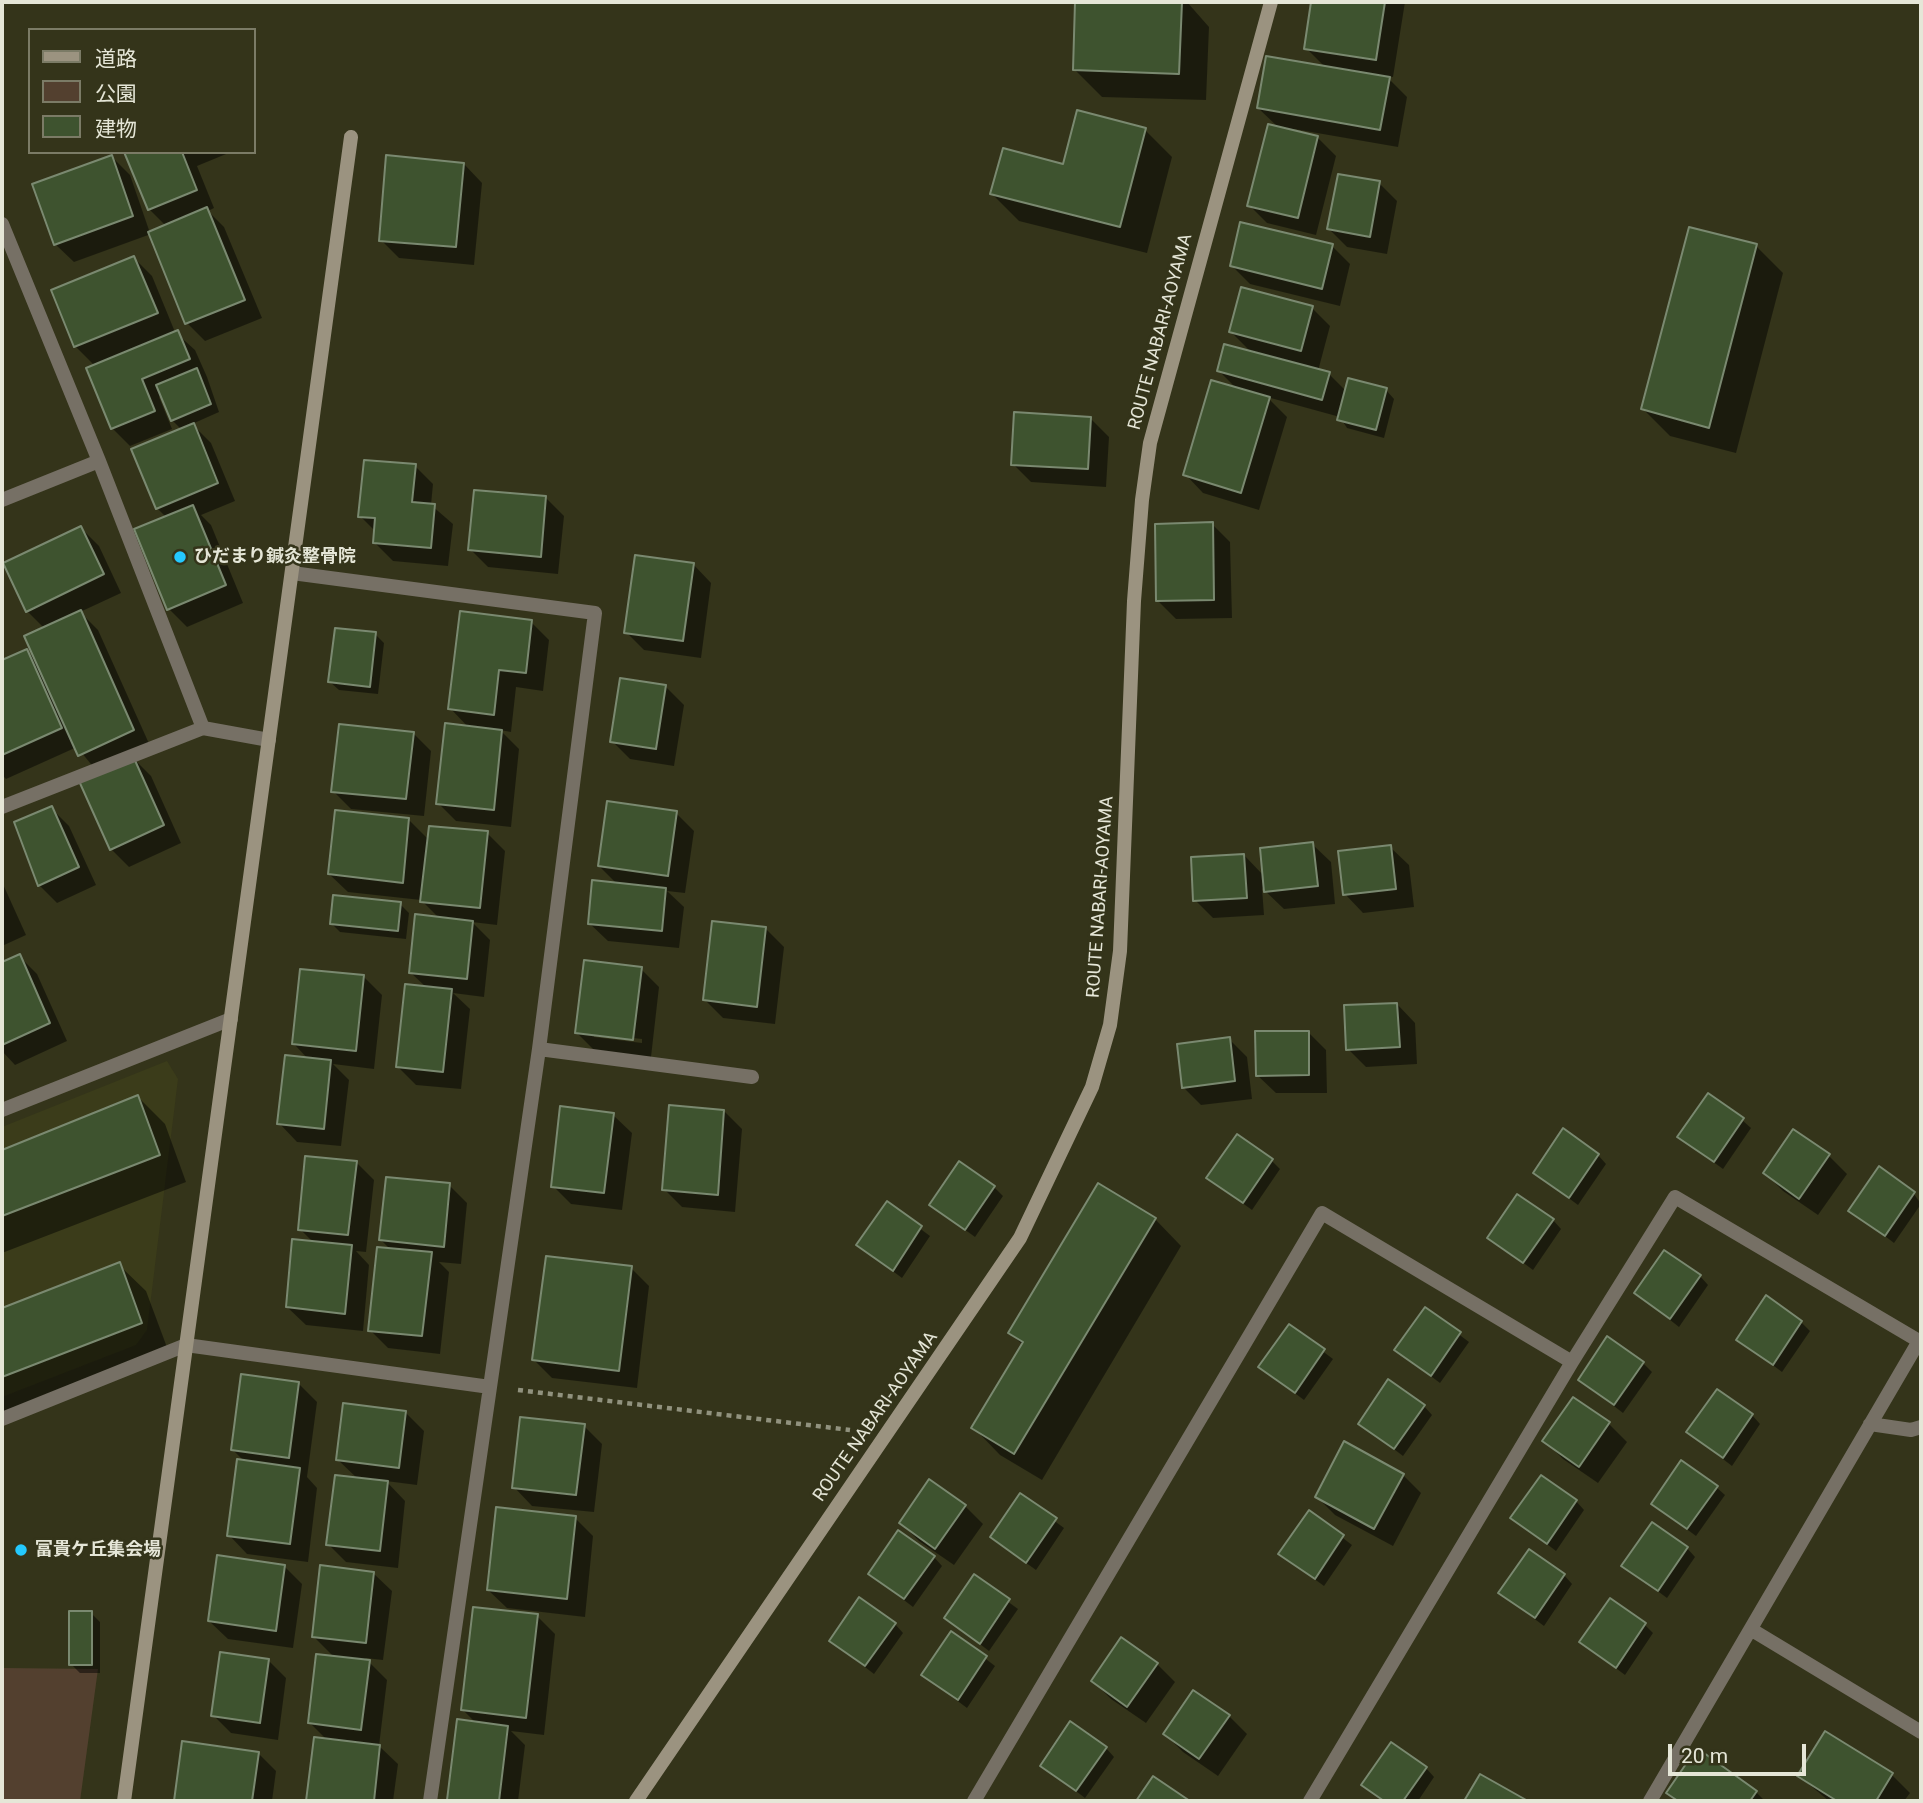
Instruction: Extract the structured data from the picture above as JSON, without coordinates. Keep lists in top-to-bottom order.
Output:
{
  "streets": {
    "main road": ["ROUTE NABARI-AOYAMA"]
  },
  "places": ["ひだまり鍼灸整骨院", "富貴ケ丘集会場"],
  "legend": ["道路", "公園", "建物"],
  "scale_bar": "20 m"
}
